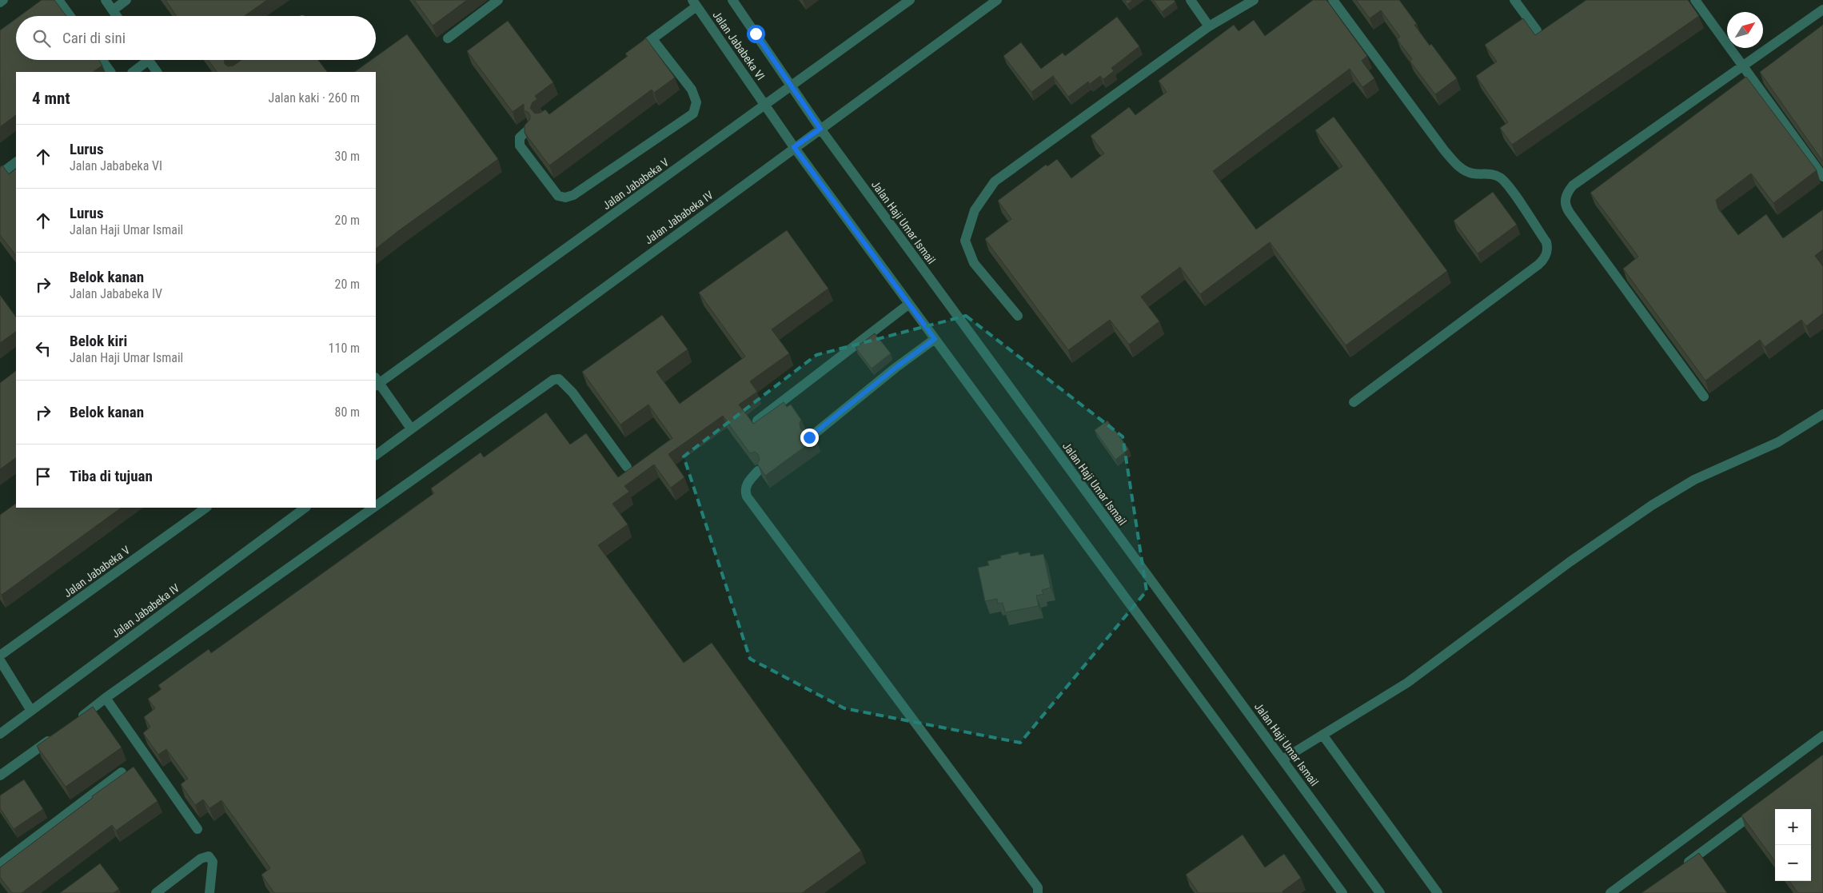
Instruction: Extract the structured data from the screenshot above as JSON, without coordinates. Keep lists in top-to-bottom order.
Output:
{
  "streets": {
    "street": [
      "Jalan Jababeka VI",
      "Jalan Jababeka V",
      "Jalan Jababeka IV",
      "Jalan Haji Umar Ismail"
    ]
  },
  "crossings": [
    ["Jalan Jababeka VI", "Jalan Jababeka V"],
    ["Jalan Jababeka VI", "Jalan Haji Umar Ismail"],
    ["Jalan Jababeka V", "Jalan Haji Umar Ismail"],
    ["Jalan Jababeka IV", "Jalan Haji Umar Ismail"]
  ],
  "north": "top right",
  "page": {
    "search": "Cari di sini",
    "heading": ["4 mnt", "Jalan kaki · 260 m"],
    "list": [
      ["Lurus", "Jalan Jababeka VI", "30 m"],
      ["Lurus", "Jalan Haji Umar Ismail", "20 m"],
      ["Belok kanan", "Jalan Jababeka IV", "20 m"],
      ["Belok kiri", "Jalan Haji Umar Ismail", "110 m"],
      ["Belok kanan", "80 m"],
      "Tiba di tujuan"
    ],
    "map_buttons": ["+", "−"]
  }
}
